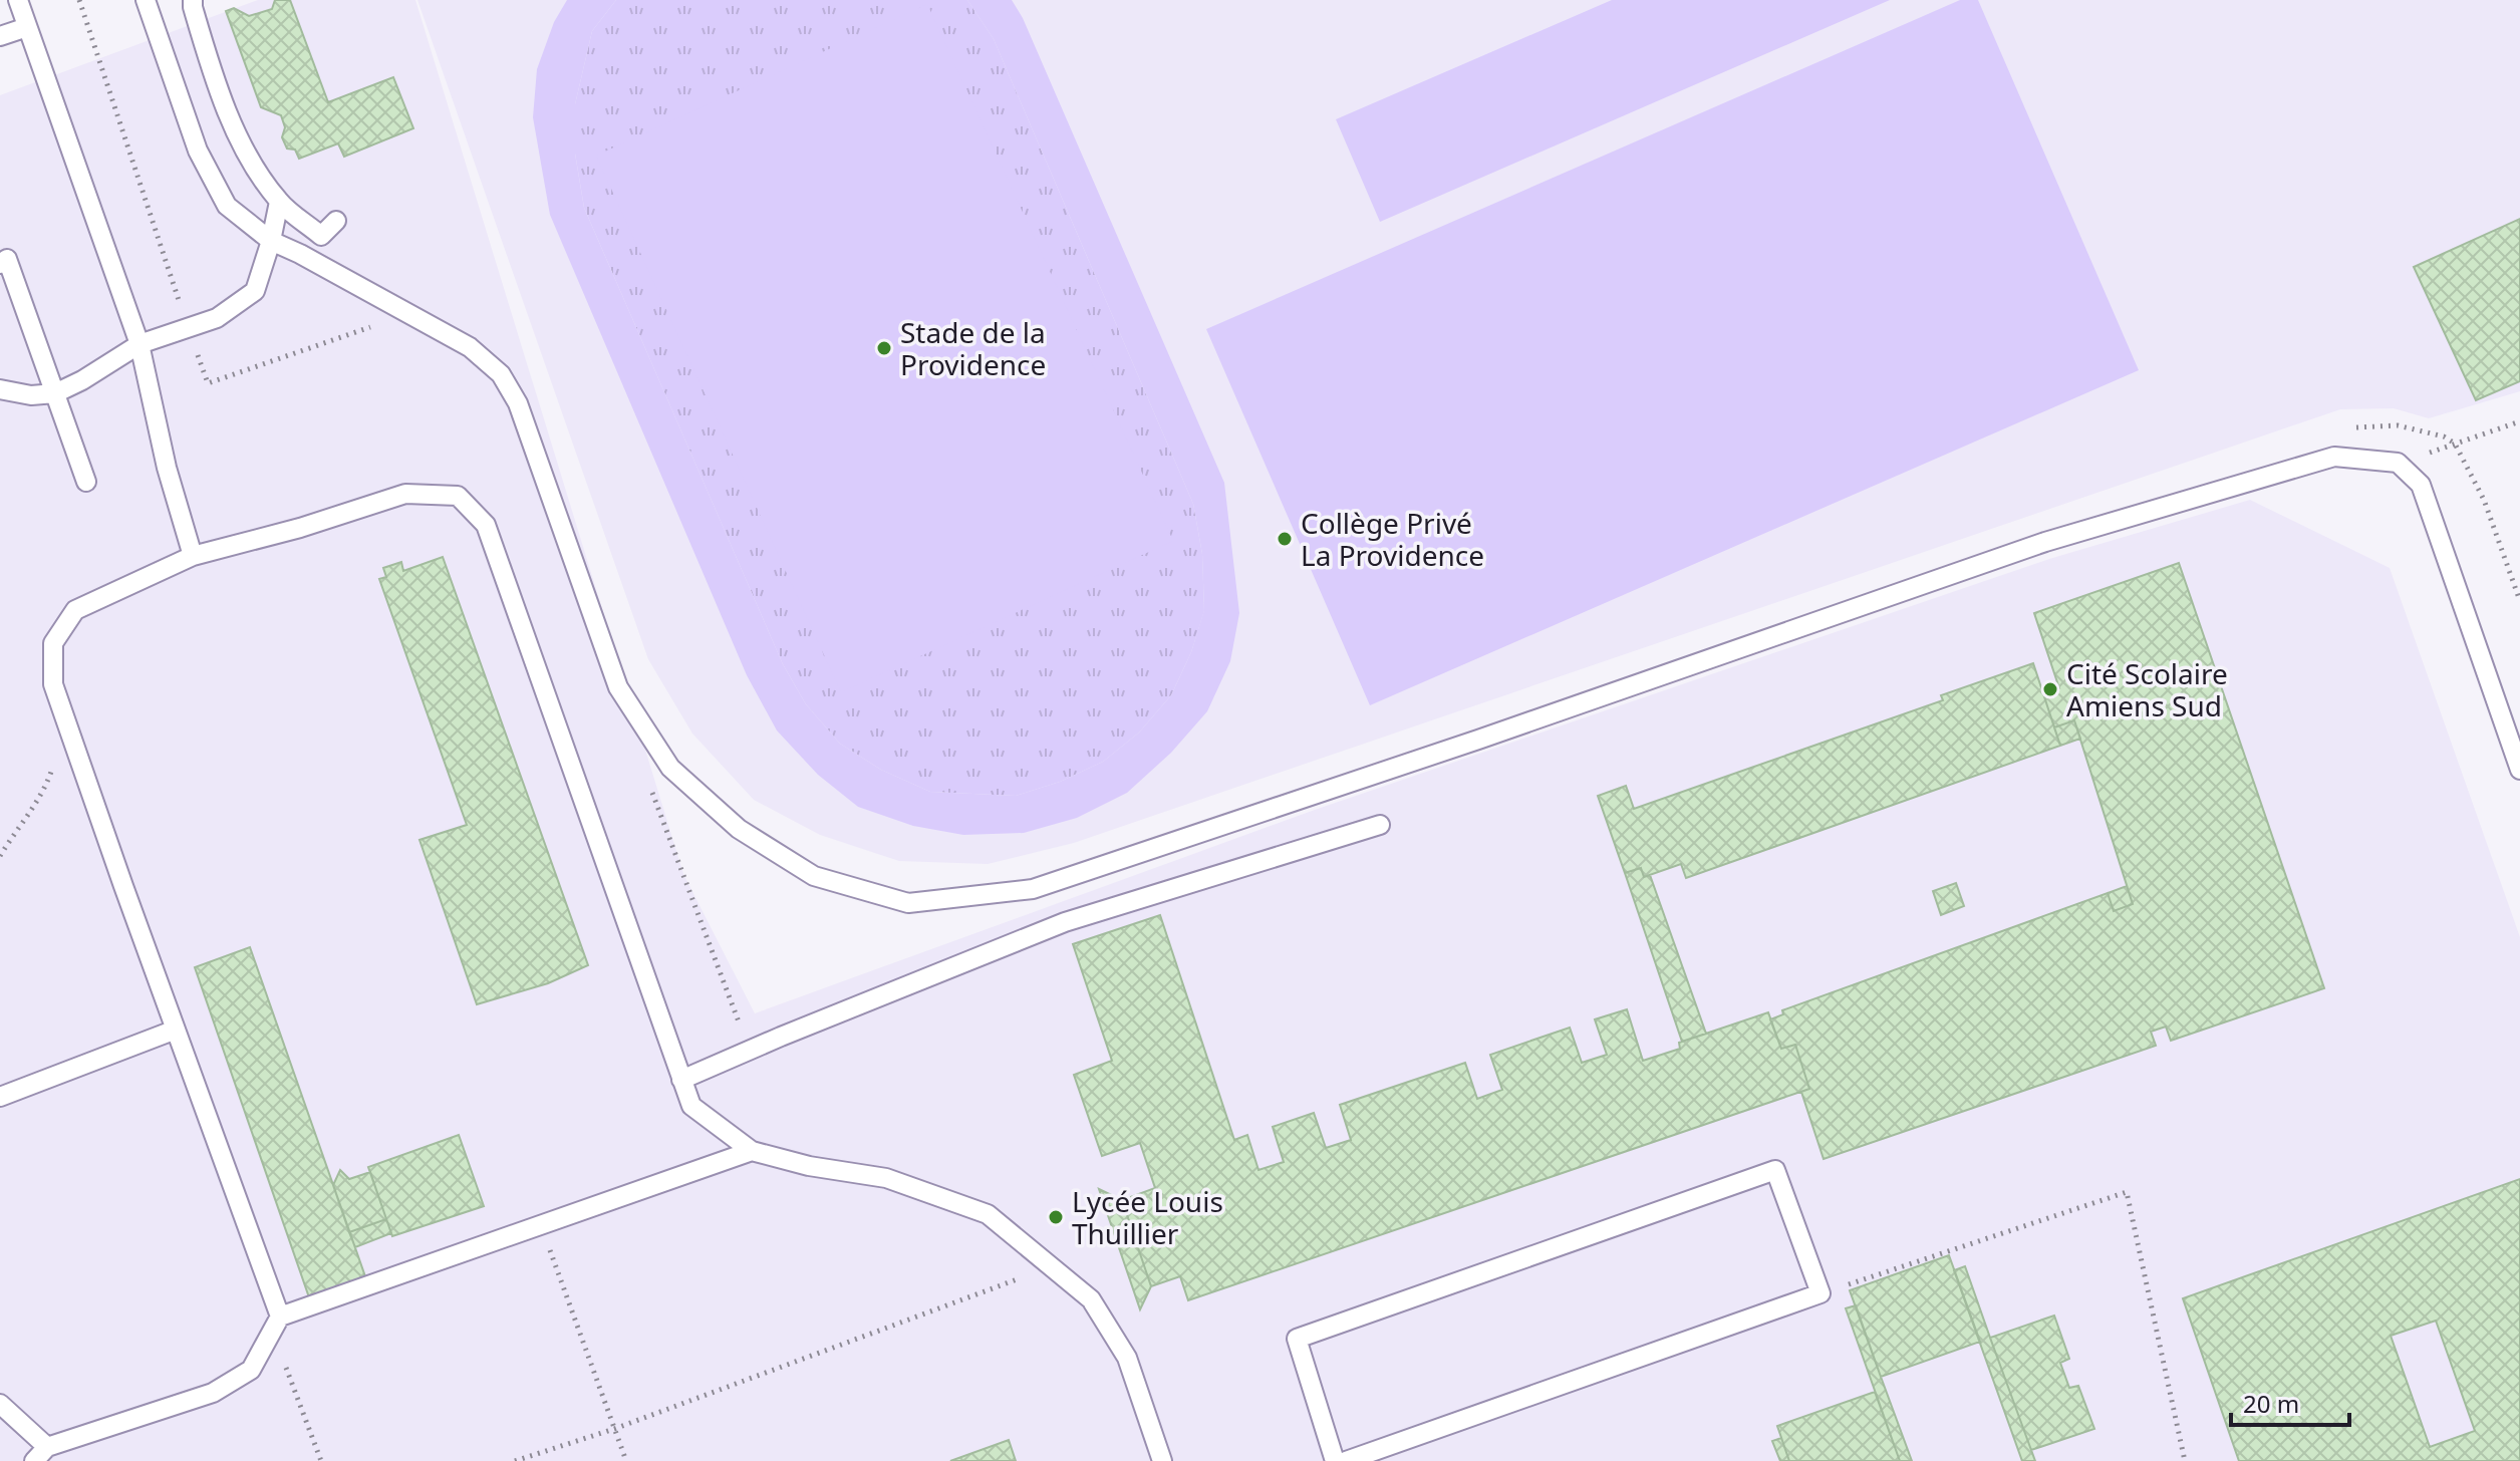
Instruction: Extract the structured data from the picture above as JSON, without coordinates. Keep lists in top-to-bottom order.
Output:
{
  "places": [
    "Stade de la Providence",
    "Collège Privé La Providence",
    "Cité Scolaire Amiens Sud",
    "Lycée Louis Thuillier"
  ],
  "scale_bar": "20 m"
}
